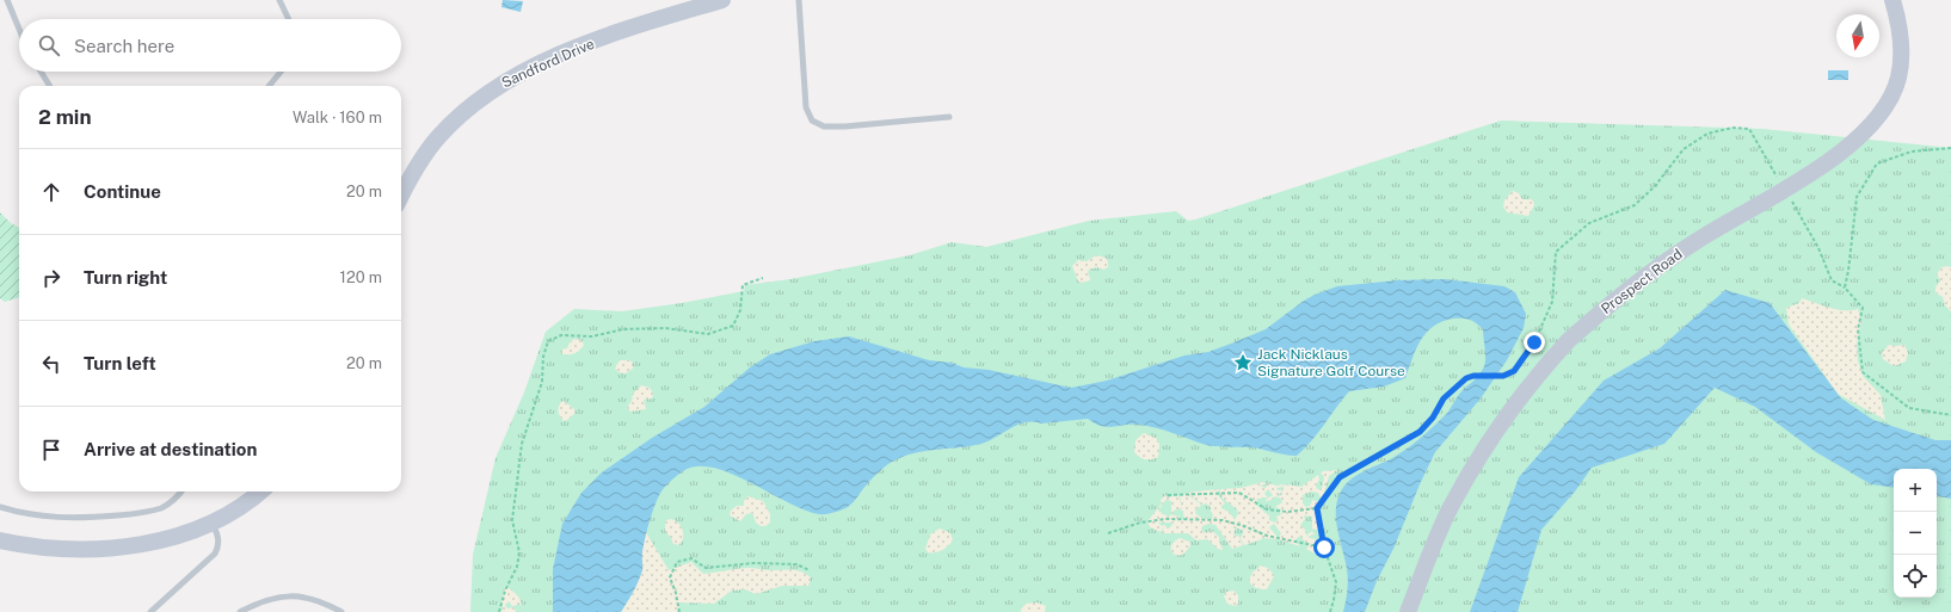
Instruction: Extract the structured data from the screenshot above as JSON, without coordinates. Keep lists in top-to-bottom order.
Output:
{
  "streets": {
    "street": ["Sandford Drive", "Prospect Road"]
  },
  "places": {
    "place": ["Jack Nicklaus Signature Golf Course"]
  },
  "north": "bottom",
  "page": {
    "search": "Search here",
    "heading": ["2 min", "Walk · 160 m"],
    "list": [
      ["Continue", "20 m"],
      ["Turn right", "120 m"],
      ["Turn left", "20 m"],
      "Arrive at destination"
    ],
    "map_buttons": ["+", "−"]
  }
}
